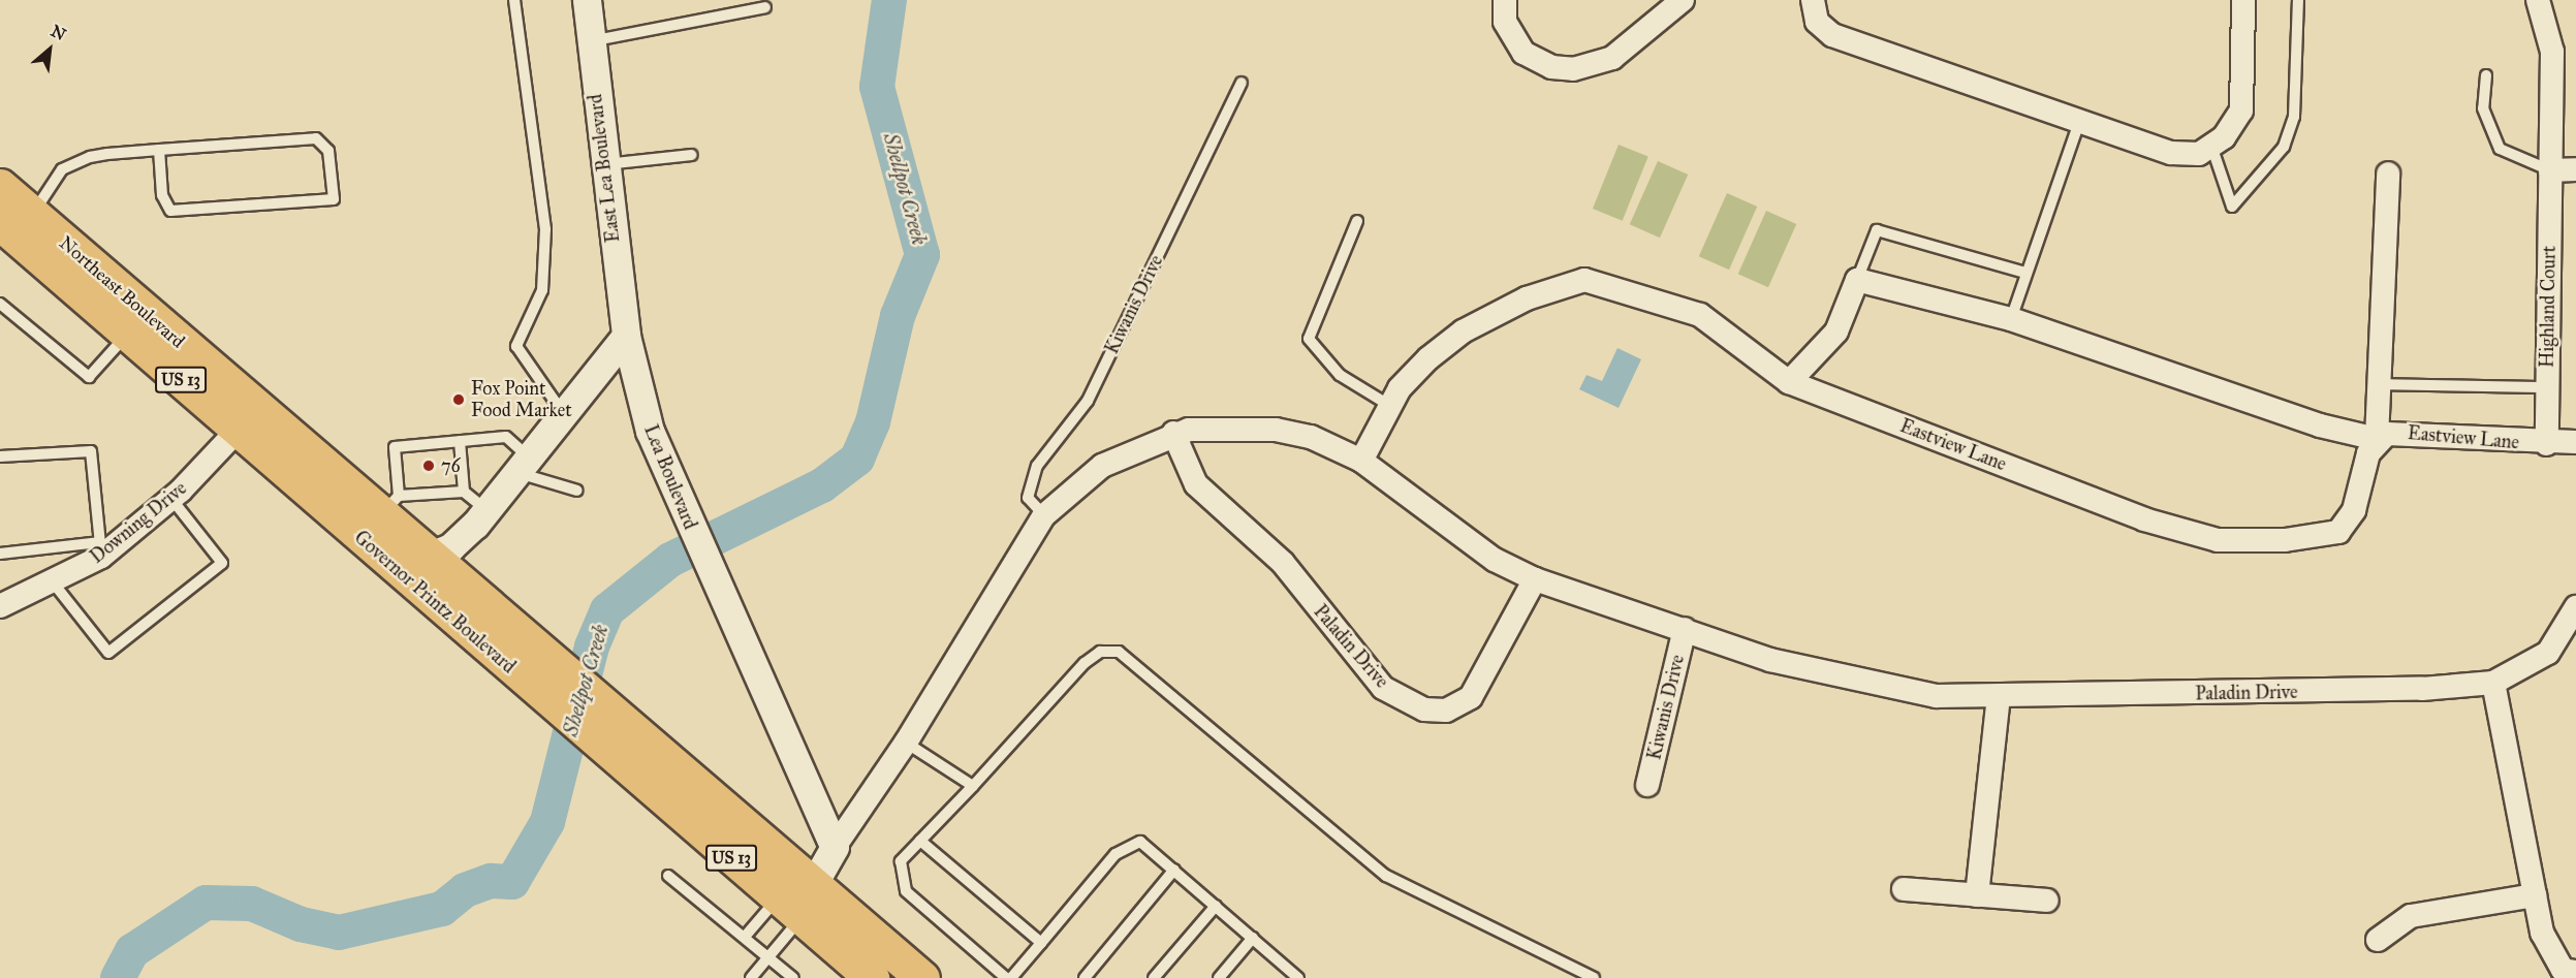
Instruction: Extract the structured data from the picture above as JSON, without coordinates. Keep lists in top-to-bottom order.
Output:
{
  "streets": {
    "main road": ["Northeast Boulevard", "US 13", "Governor Printz Boulevard"],
    "street": [
      "East Lea Boulevard",
      "Kiwanis Drive",
      "Highland Court",
      "Eastview Lane",
      "Lea Boulevard",
      "Downing Drive",
      "Paladin Drive"
    ]
  },
  "crossings": [
    ["East Lea Boulevard", "Lea Boulevard"],
    ["Northeast Boulevard", "Downing Drive"],
    ["Northeast Boulevard", "Governor Printz Boulevard"],
    ["Kiwanis Drive", "Paladin Drive"],
    ["Highland Court", "Eastview Lane"],
    ["Eastview Lane", "Paladin Drive"],
    ["Lea Boulevard", "Paladin Drive"],
    ["Downing Drive", "Governor Printz Boulevard"]
  ],
  "water": ["Shellpot Creek"],
  "places": ["Fox Point Food Market", "76"],
  "north": "top right"
}
